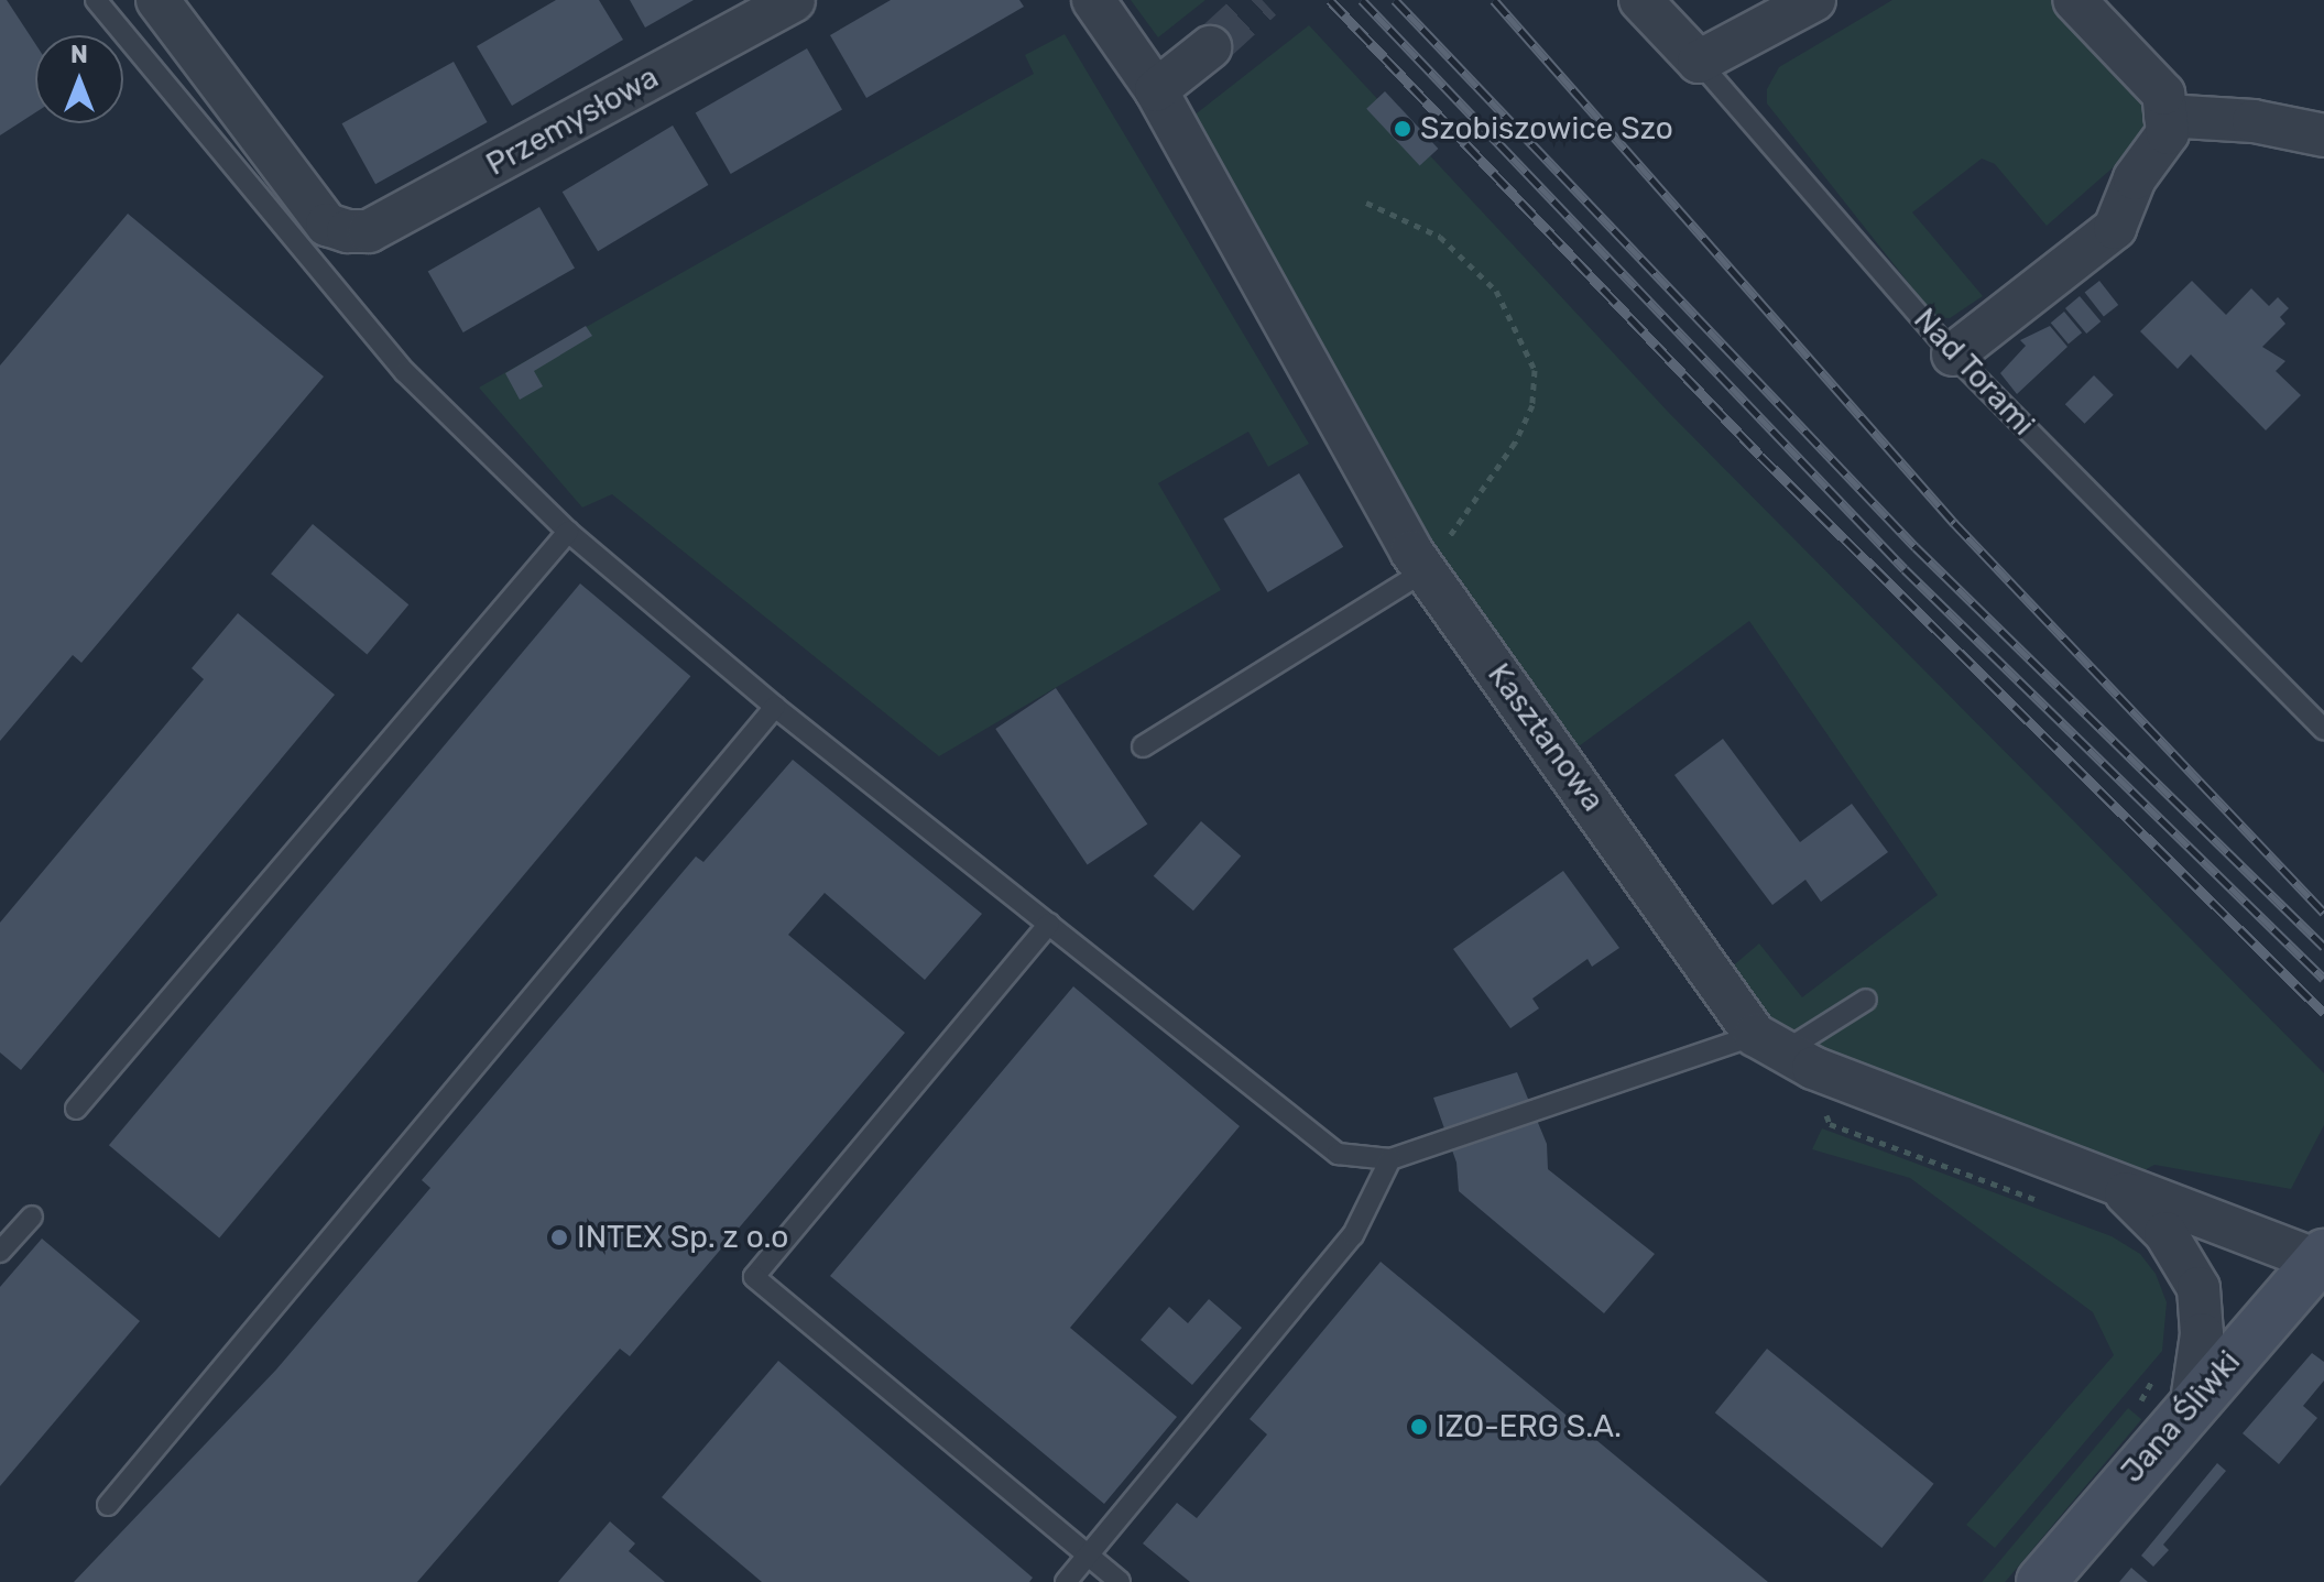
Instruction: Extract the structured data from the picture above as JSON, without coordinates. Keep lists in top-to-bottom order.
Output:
{
  "streets": {
    "street": [
      "Przemysłowa",
      "Nad Torami",
      "Kasztanowa",
      "Jana Śliwki"
    ]
  },
  "crossings": [
    ["Kasztanowa", "Jana Śliwki"]
  ],
  "places": ["Szobiszowice Szo", "INTEX Sp. z o.o", "IZO-ERG S.A."],
  "north": "top"
}
